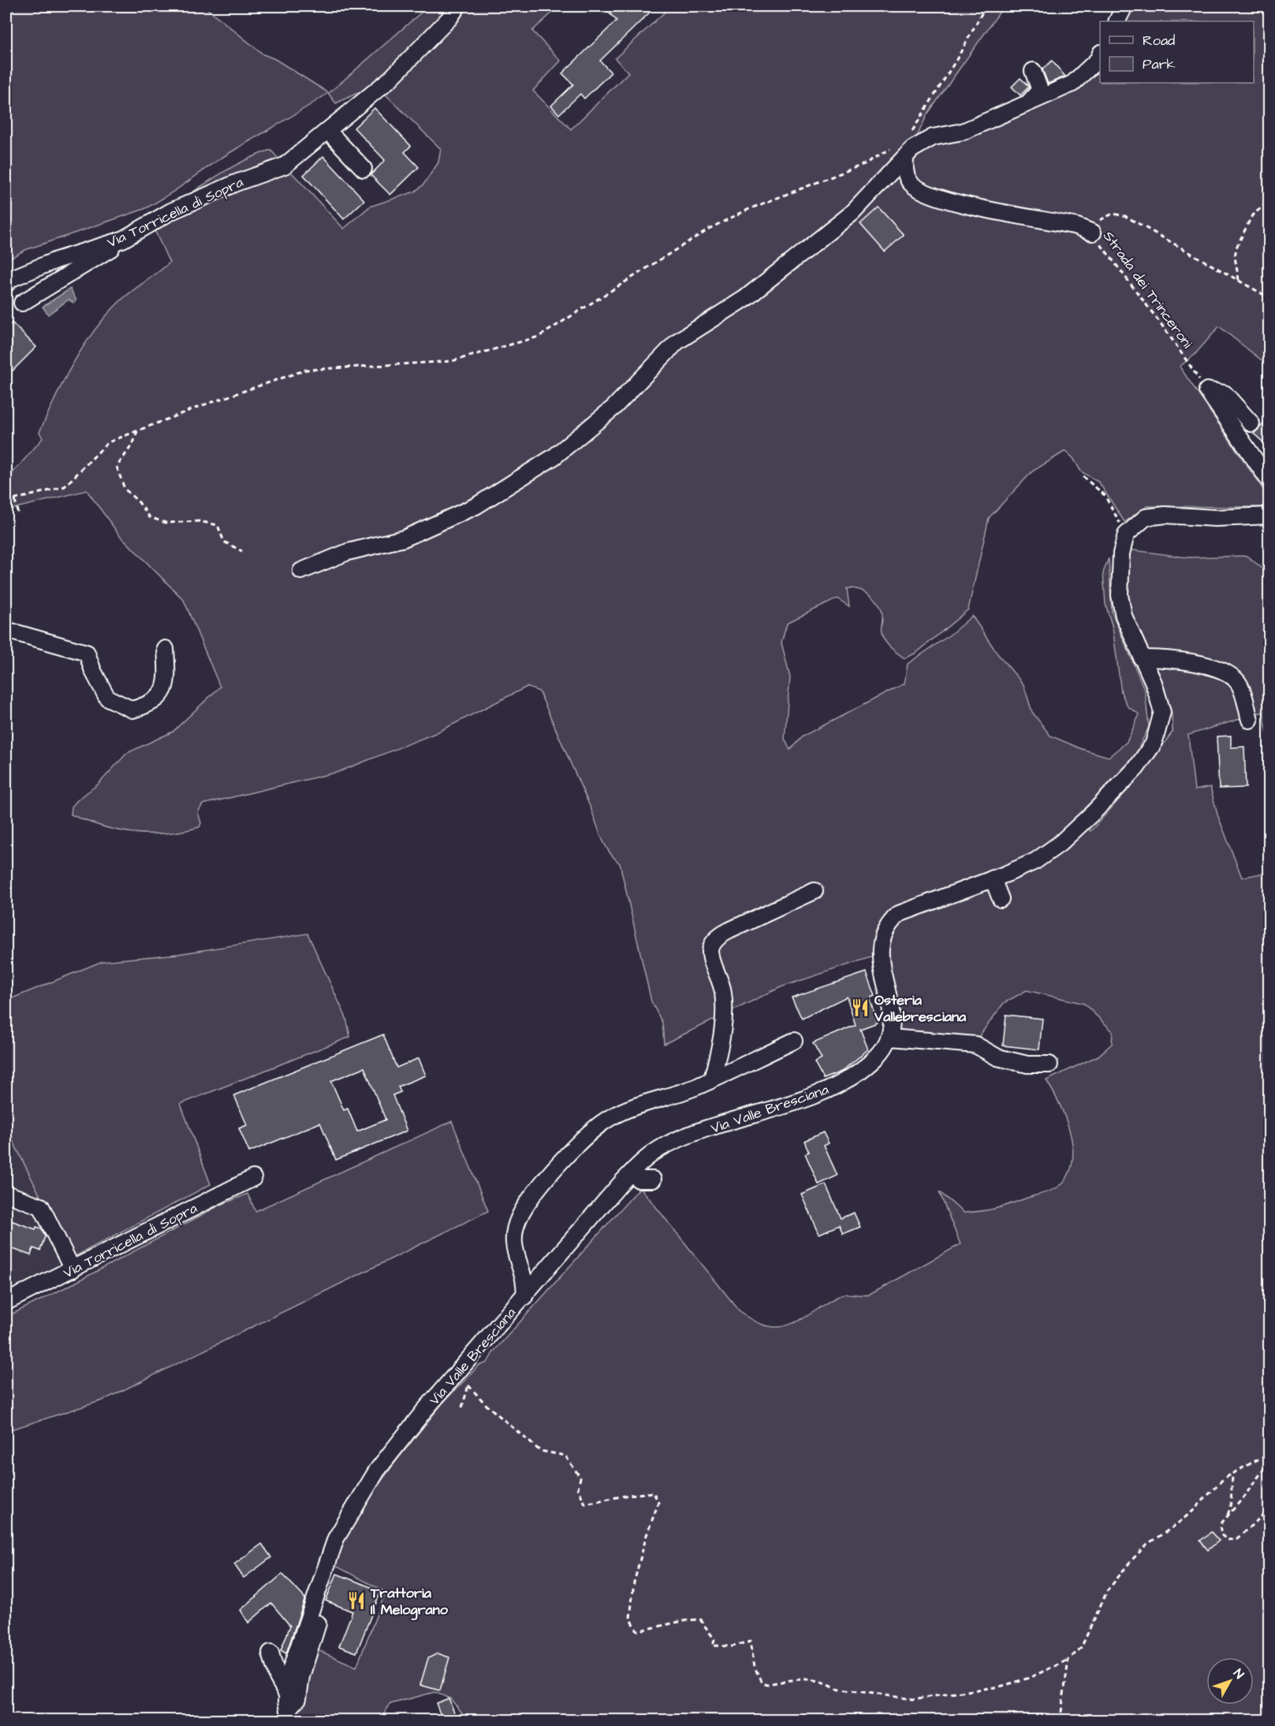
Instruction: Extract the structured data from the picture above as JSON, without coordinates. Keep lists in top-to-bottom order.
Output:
{
  "streets": {
    "street": ["Via Torricella di Sopra", "Via Valle Bresciana"],
    "path": ["Strada dei Trinceroni"]
  },
  "places": {
    "restaurant": ["Osteria Vallebresciana", "Trattoria Il Melograno"]
  },
  "legend": ["Road", "Park"],
  "north": "top right"
}
